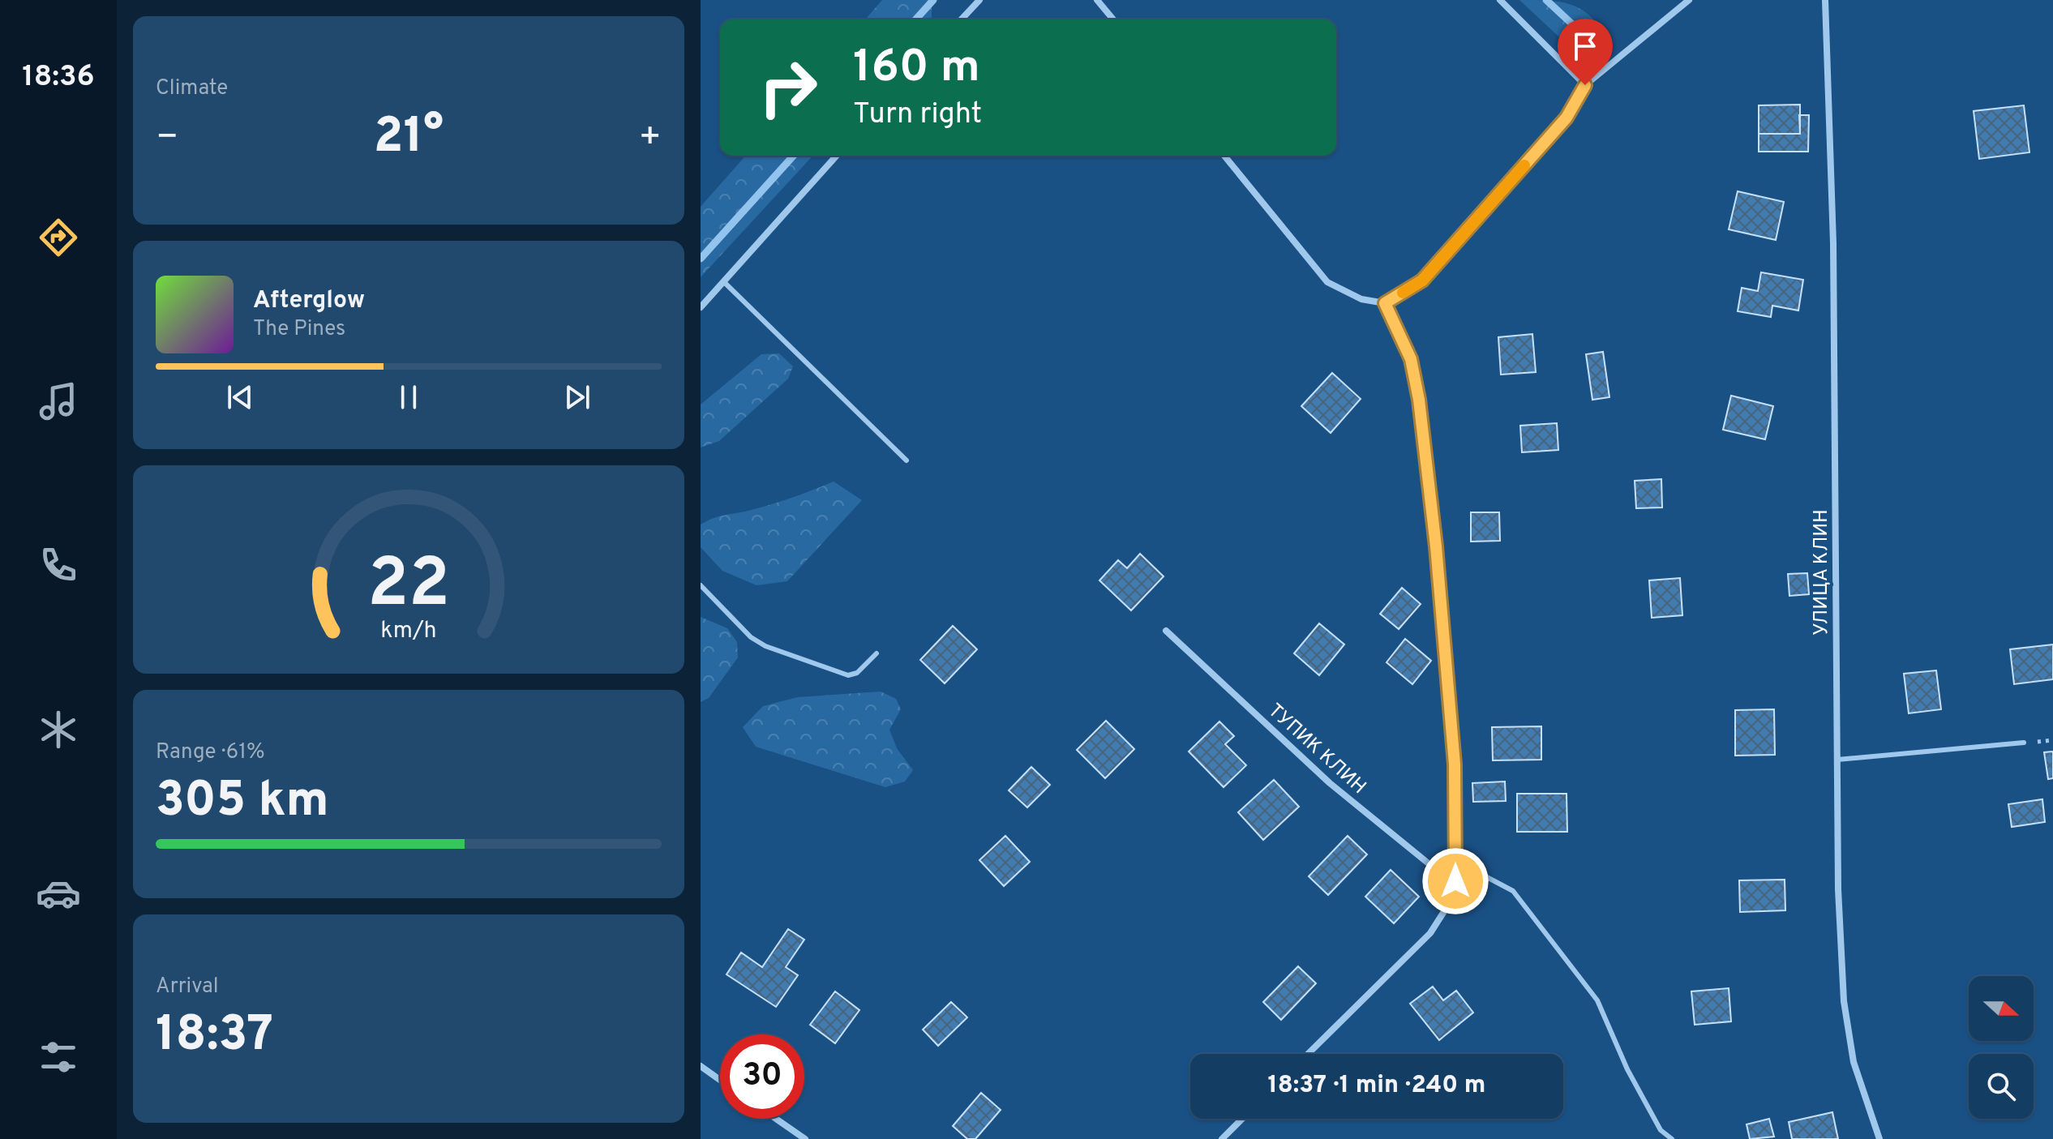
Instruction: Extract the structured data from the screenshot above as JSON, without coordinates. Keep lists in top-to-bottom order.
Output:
{
  "streets": {
    "street": ["УЛИЦА КЛИН", "ТУПИК КЛИН"]
  },
  "north": "right",
  "page": {
    "tabs": "18:36",
    "tile": [
      "Climate",
      ["Range · 61%", "305 km"],
      ["Arrival", "18:37"]
    ],
    "turn": ["160 m", "Turn right"],
    "heat": ["−", "21°", "+"],
    "song": ["Afterglow", "The Pines"],
    "limit": "30",
    "trip": "18:37 · 1 min · 240 m",
    "gauge": ["22", "km/h"]
  }
}
